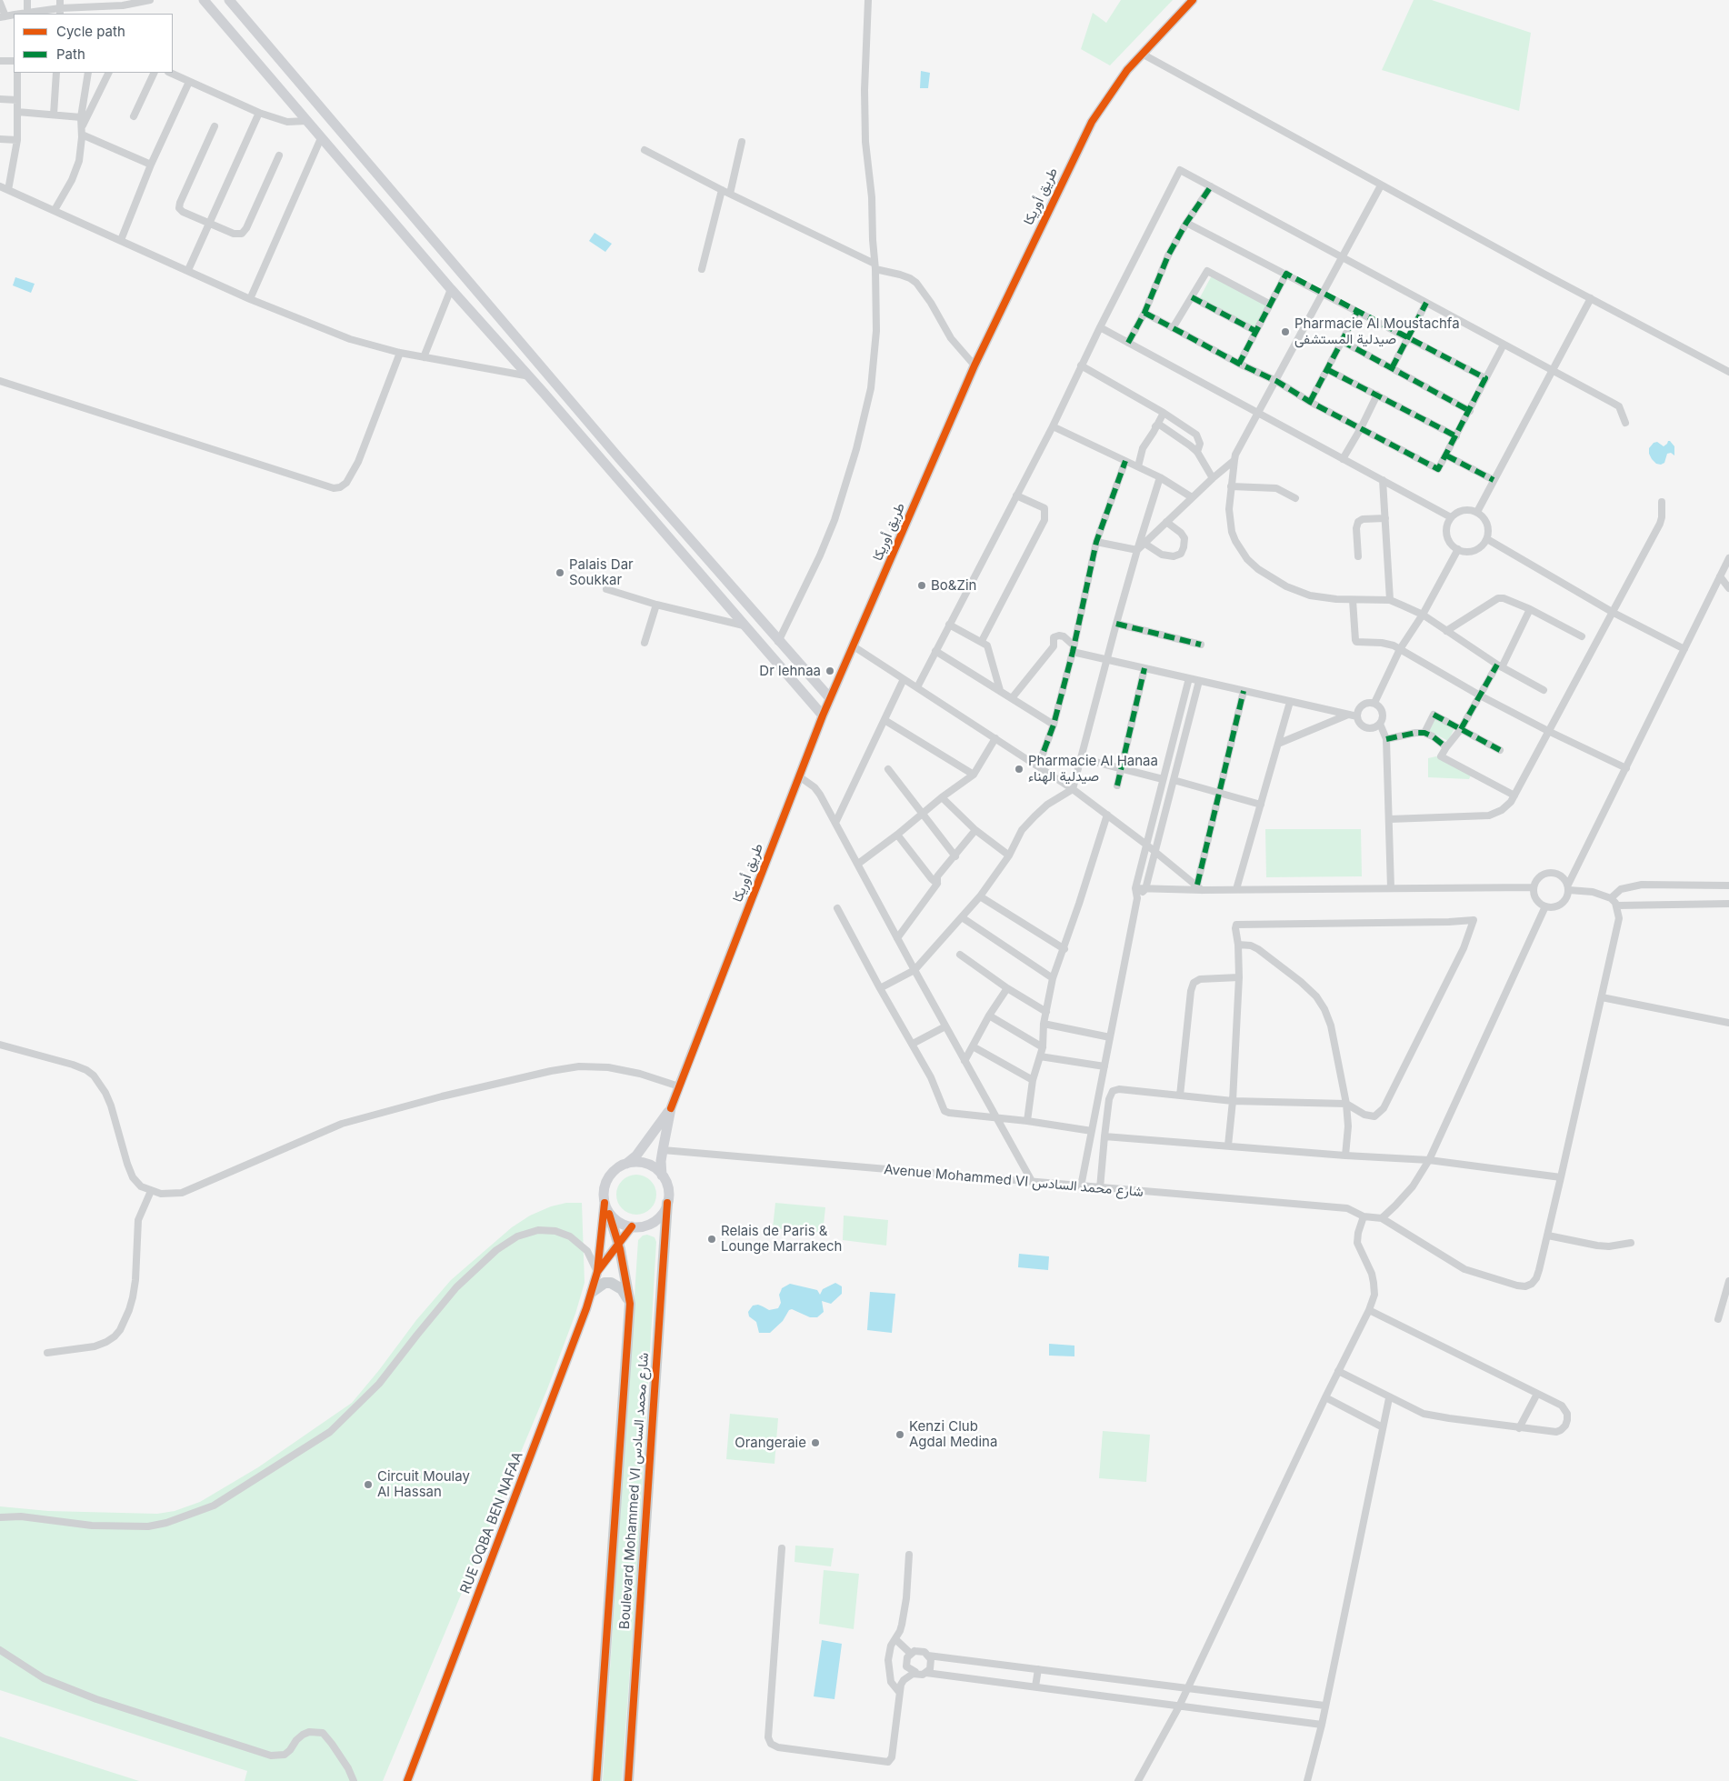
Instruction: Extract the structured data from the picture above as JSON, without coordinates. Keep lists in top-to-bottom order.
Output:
{
  "streets": {
    "main road": ["Boulevard Mohammed VI شارع محمد السادس"],
    "street": ["طريق أوريكا", "Avenue Mohammed VI شارع محمد السادس", "RUE OQBA BEN NAFAA"]
  },
  "crossings": [
    ["طريق أوريكا", "Avenue Mohammed VI شارع محمد السادس"],
    ["طريق أوريكا", "Boulevard Mohammed VI شارع محمد السادس"],
    ["طريق أوريكا", "RUE OQBA BEN NAFAA"],
    ["Boulevard Mohammed VI شارع محمد السادس", "RUE OQBA BEN NAFAA"]
  ],
  "places": [
    "Pharmacie Al Moustachfa صيدلية المستشفى",
    "Palais Dar Soukkar",
    "Bo&Zin",
    "Dr lehnaa",
    "Pharmacie Al Hanaa صيدلية الهناء",
    "Relais de Paris & Lounge Marrakech",
    "Kenzi Club Agdal Medina",
    "Orangeraie",
    "Circuit Moulay Al Hassan"
  ],
  "legend": ["Cycle path", "Path"]
}
